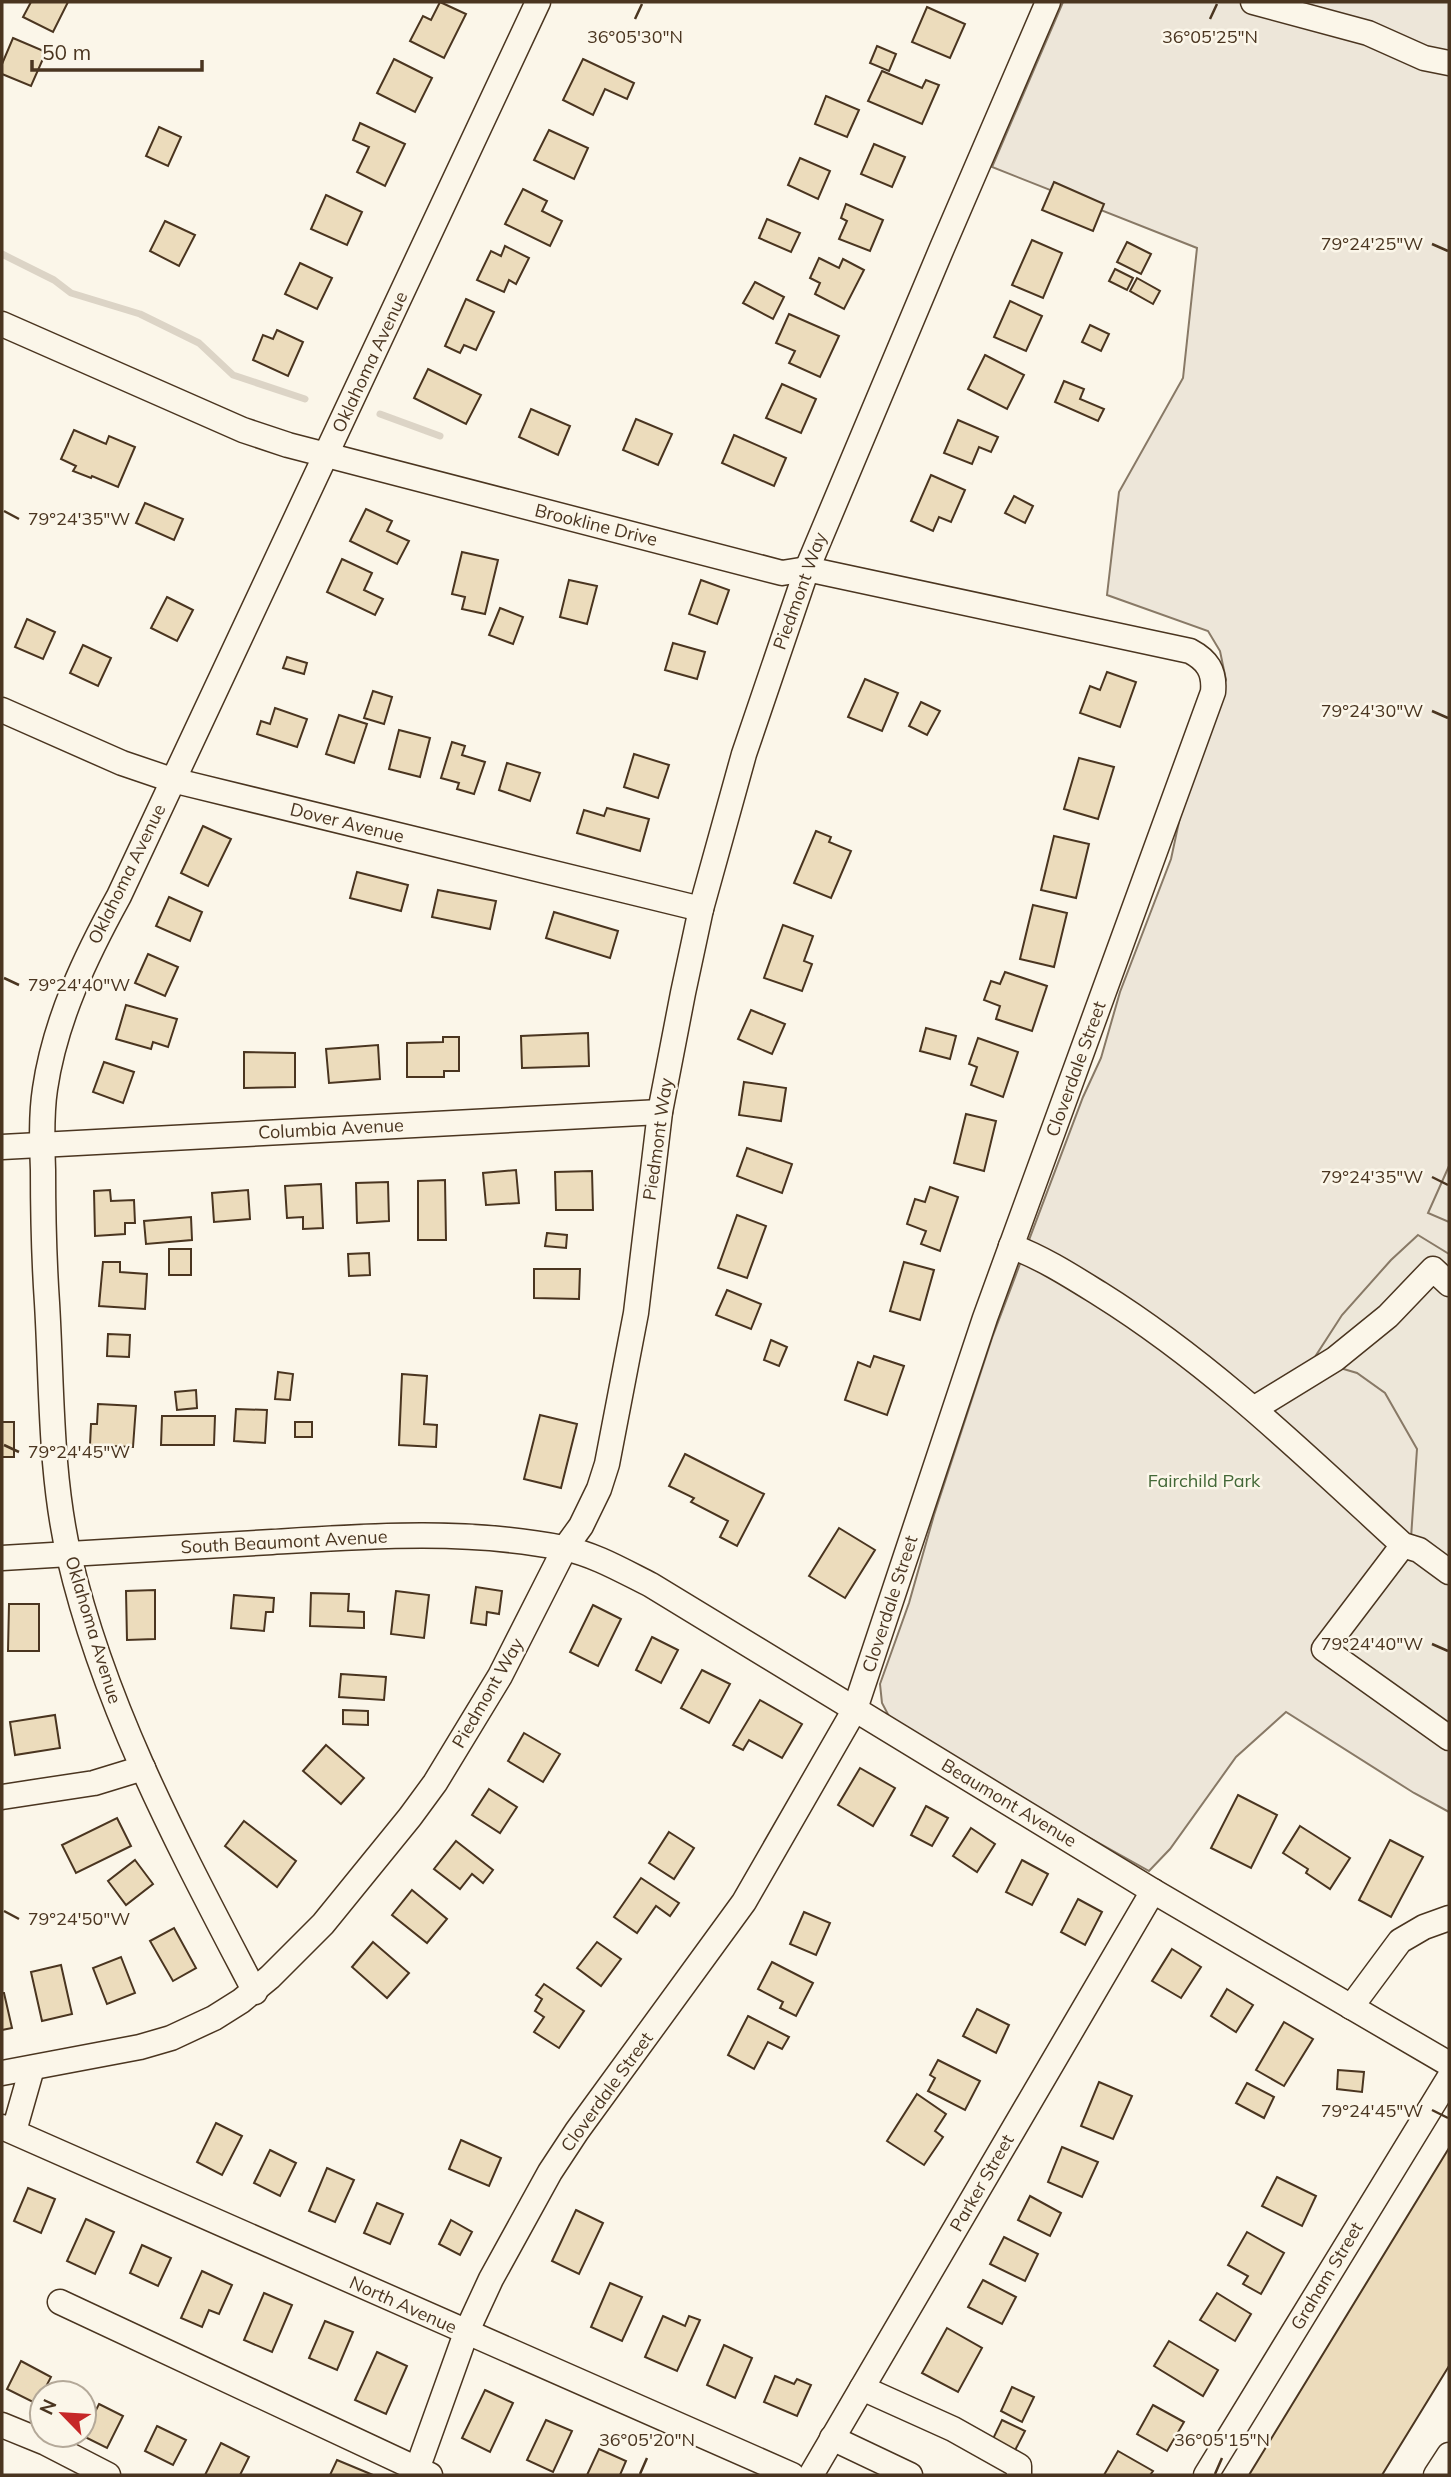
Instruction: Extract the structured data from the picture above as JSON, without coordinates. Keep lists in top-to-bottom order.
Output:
{
  "streets": {
    "street": [
      "Oklahoma Avenue",
      "Brookline Drive",
      "Piedmont Way",
      "Dover Avenue",
      "Cloverdale Street",
      "Columbia Avenue",
      "South Beaumont Avenue",
      "Beaumont Avenue",
      "Parker Street",
      "Graham Street",
      "North Avenue"
    ]
  },
  "crossings": [
    ["Oklahoma Avenue", "Brookline Drive"],
    ["Oklahoma Avenue", "Piedmont Way"],
    ["Oklahoma Avenue", "Dover Avenue"],
    ["Oklahoma Avenue", "Columbia Avenue"],
    ["Oklahoma Avenue", "South Beaumont Avenue"],
    ["Brookline Drive", "Piedmont Way"],
    ["Brookline Drive", "Cloverdale Street"],
    ["Piedmont Way", "Dover Avenue"],
    ["Piedmont Way", "Columbia Avenue"],
    ["Piedmont Way", "South Beaumont Avenue"],
    ["Piedmont Way", "Beaumont Avenue"],
    ["Cloverdale Street", "Beaumont Avenue"],
    ["Cloverdale Street", "North Avenue"],
    ["South Beaumont Avenue", "Beaumont Avenue"],
    ["Beaumont Avenue", "Parker Street"]
  ],
  "parks": ["Fairchild Park"],
  "scale_bar": "50 m",
  "north": "top left",
  "coordinates": [
    "36°05'30\"N",
    "36°05'25\"N",
    "79°24'25\"W",
    "79°24'35\"W",
    "79°24'30\"W",
    "79°24'40\"W",
    "79°24'45\"W",
    "79°24'50\"W",
    "36°05'20\"N",
    "36°05'15\"N"
  ]
}
